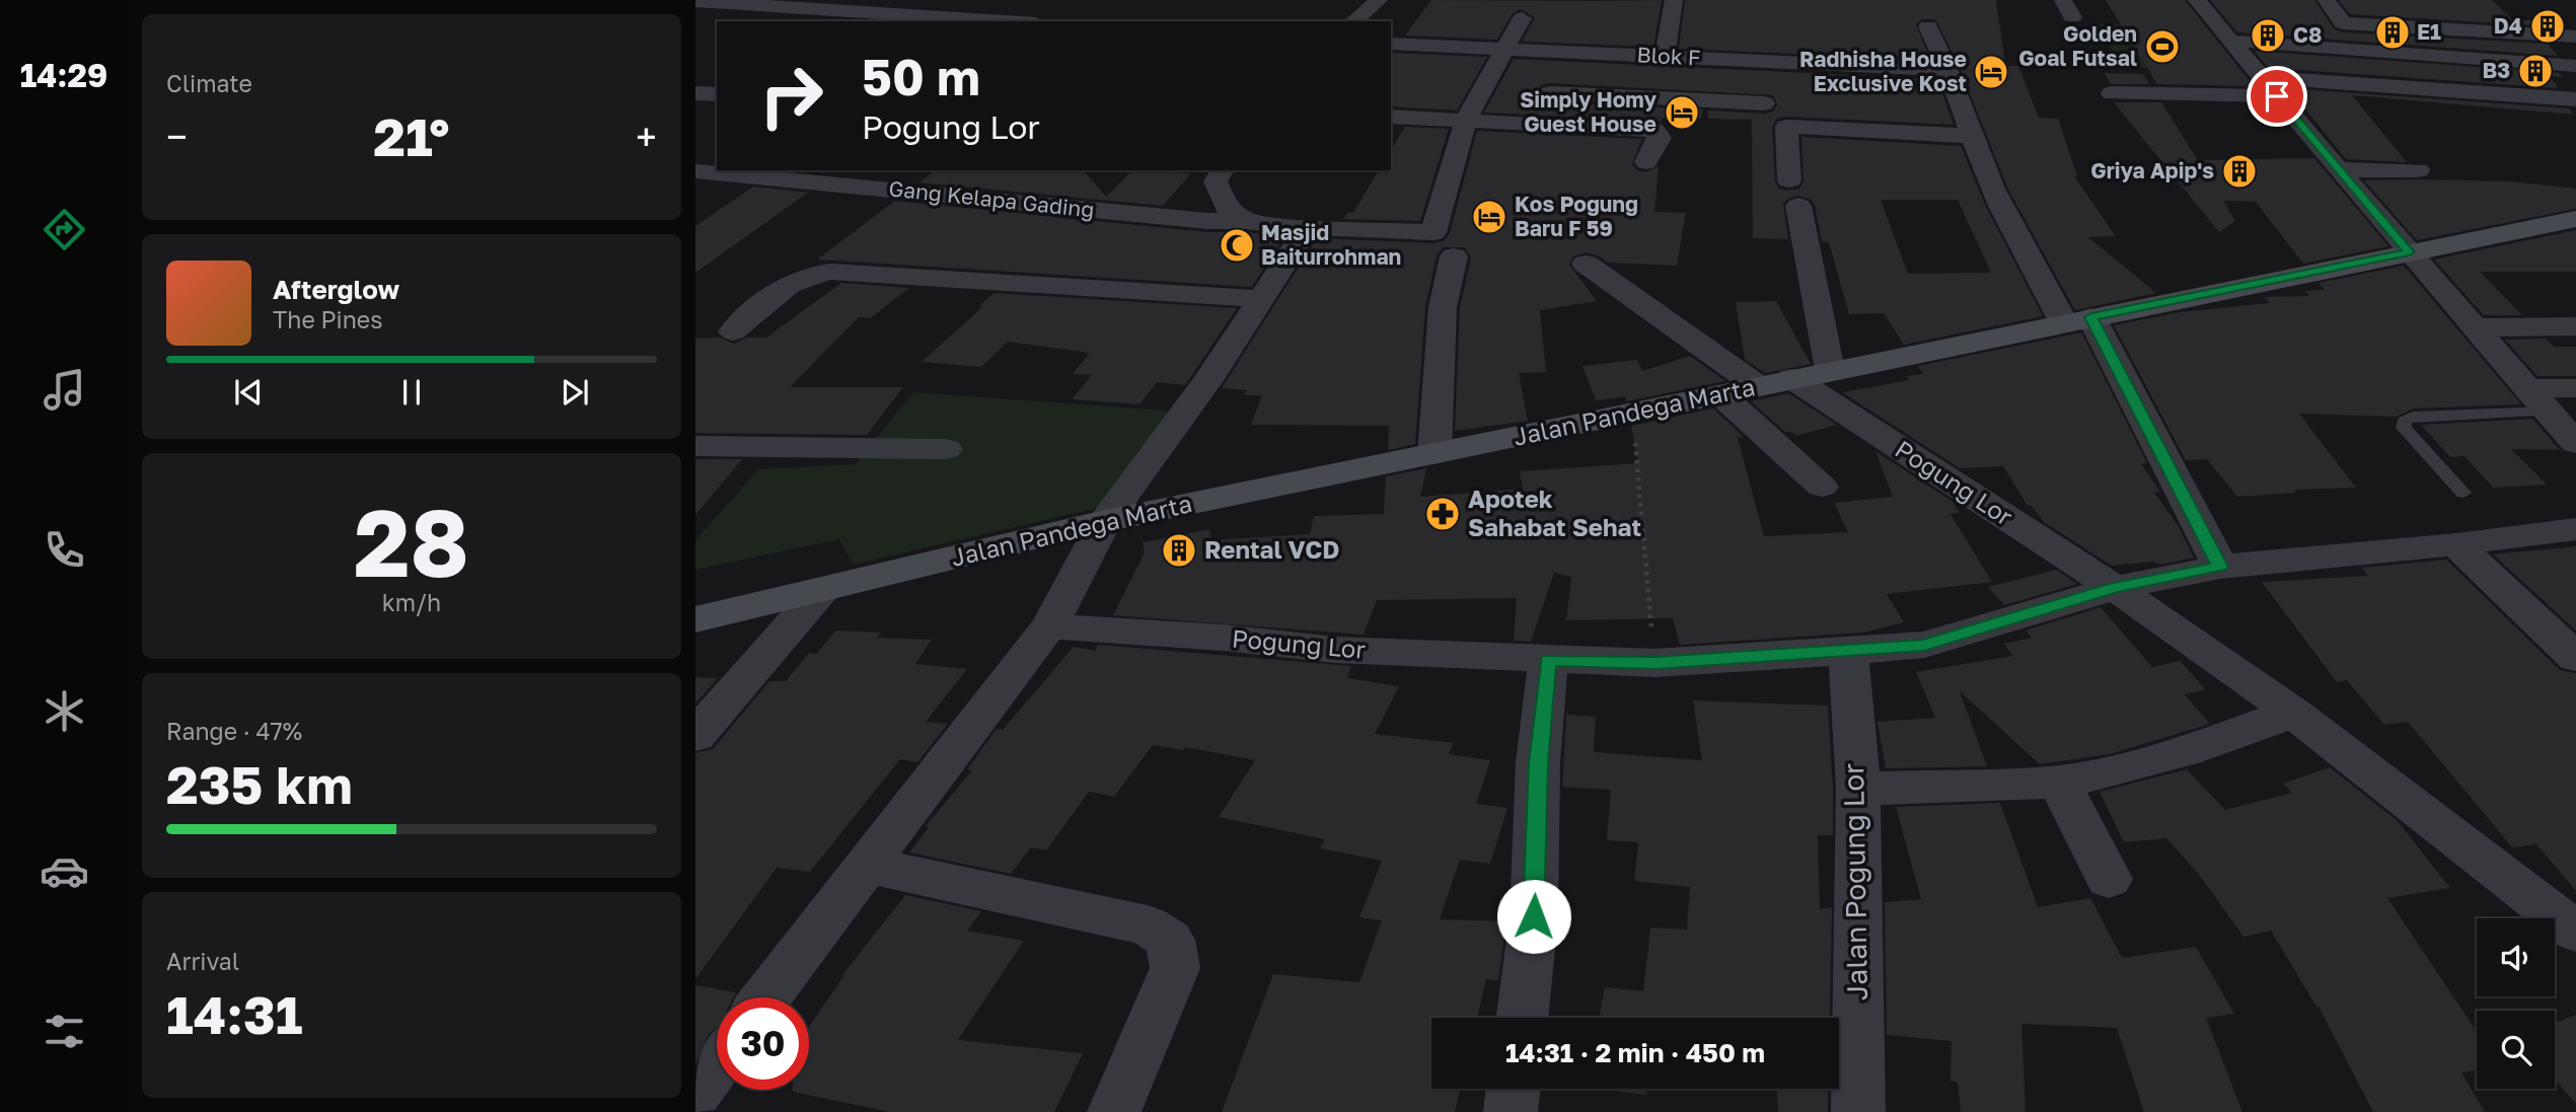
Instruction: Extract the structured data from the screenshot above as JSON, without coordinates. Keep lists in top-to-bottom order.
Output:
{
  "streets": {
    "street": [
      "Blok F",
      "Gang Kelapa Gading",
      "Jalan Pandega Marta",
      "Pogung Lor",
      "Jalan Pogung Lor"
    ]
  },
  "crossings": [
    ["Jalan Pandega Marta", "Pogung Lor"],
    ["Pogung Lor", "Jalan Pogung Lor"]
  ],
  "places": {
    "building": [
      "D4",
      "E1",
      "C8",
      "B3",
      "Griya Apip's",
      "Rental VCD"
    ],
    "sports": ["Golden Goal Futsal"],
    "hotel": ["Radhisha House Exclusive Kost", "Simply Homy Guest House", "Kos Pogung Baru F 59"],
    "mosque": ["Masjid Baiturrohman"],
    "pharmacy": ["Apotek Sahabat Sehat"]
  },
  "page": {
    "tabs": "14:29",
    "tile": [
      "Climate",
      ["28", "km/h"],
      ["Range · 47%", "235 km"],
      ["Arrival", "14:31"]
    ],
    "turn": ["50 m", "Pogung Lor"],
    "heat": ["−", "21°", "+"],
    "song": ["Afterglow", "The Pines"],
    "limit": "30",
    "trip": "14:31 · 2 min · 450 m"
  }
}
